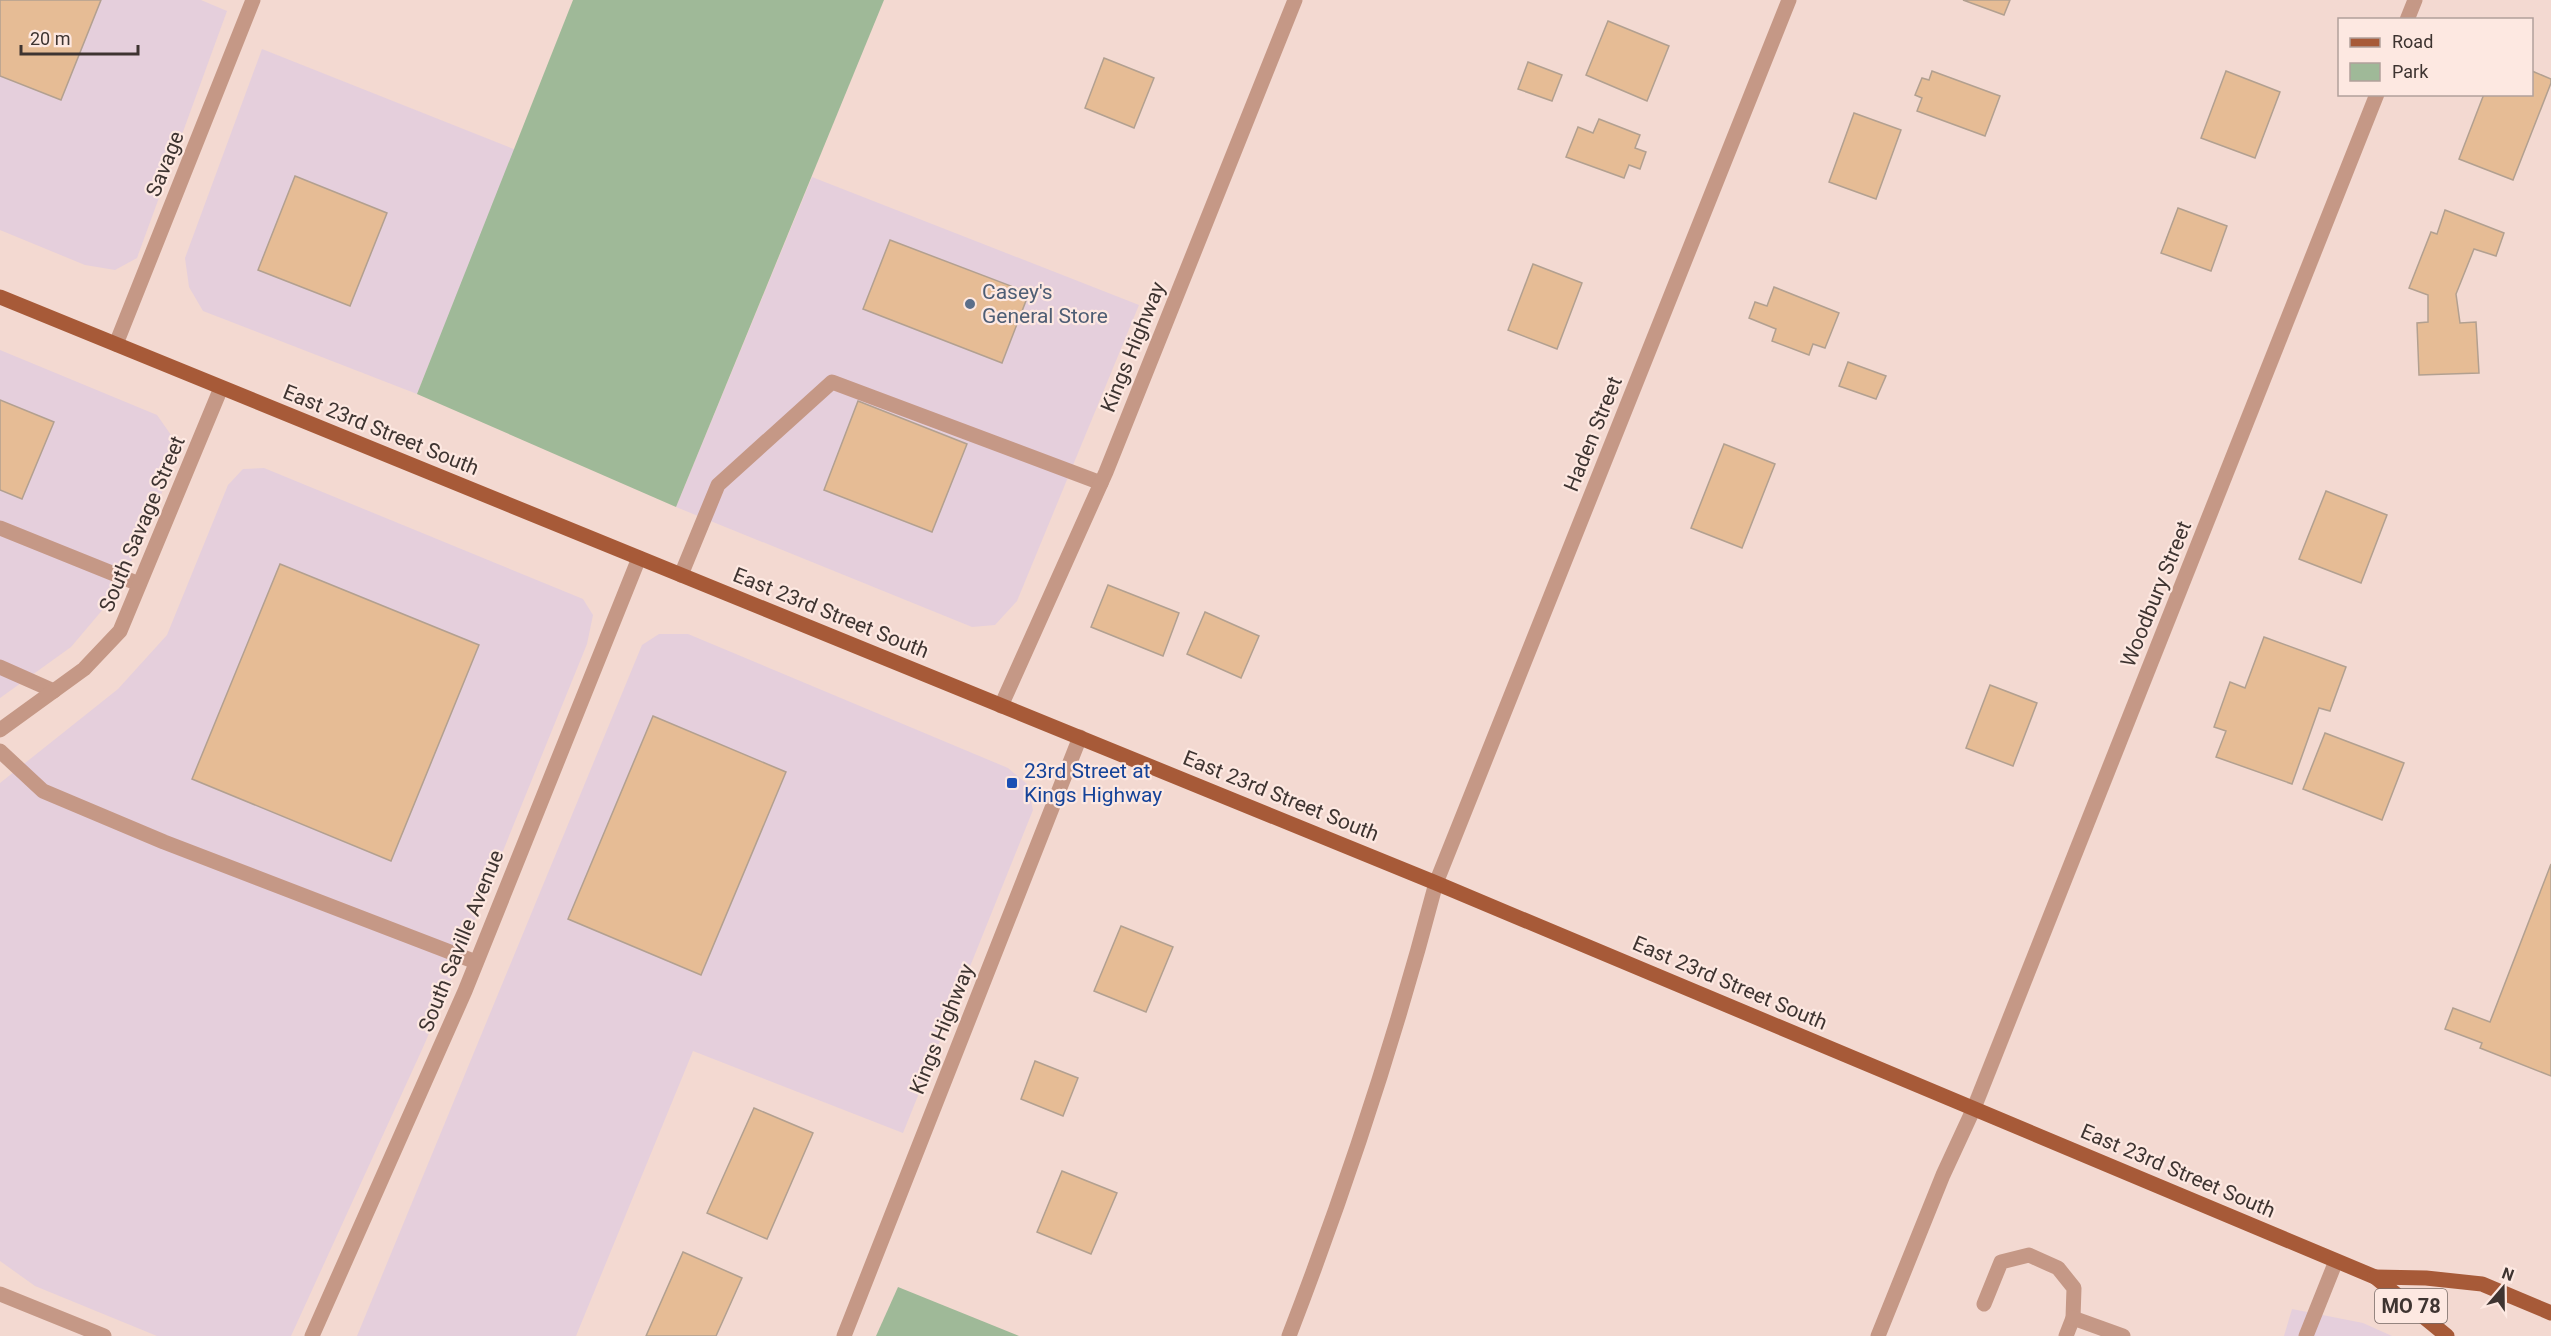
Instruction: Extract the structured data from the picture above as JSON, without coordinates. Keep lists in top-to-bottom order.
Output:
{
  "streets": {
    "main road": ["East 23rd Street South", "MO 78"],
    "street": [
      "Savage",
      "Kings Highway",
      "Haden Street",
      "South Savage Street",
      "Woodbury Street",
      "South Saville Avenue"
    ]
  },
  "crossings": [
    ["Savage", "East 23rd Street South"],
    ["Kings Highway", "East 23rd Street South"],
    ["East 23rd Street South", "Haden Street"],
    ["East 23rd Street South", "South Savage Street"],
    ["East 23rd Street South", "Woodbury Street"],
    ["East 23rd Street South", "South Saville Avenue"]
  ],
  "places": {
    "other": ["Casey's General Store"],
    "transit": ["23rd Street at Kings Highway"]
  },
  "legend": ["Road", "Park"],
  "scale_bar": "20 m",
  "north": "top"
}
